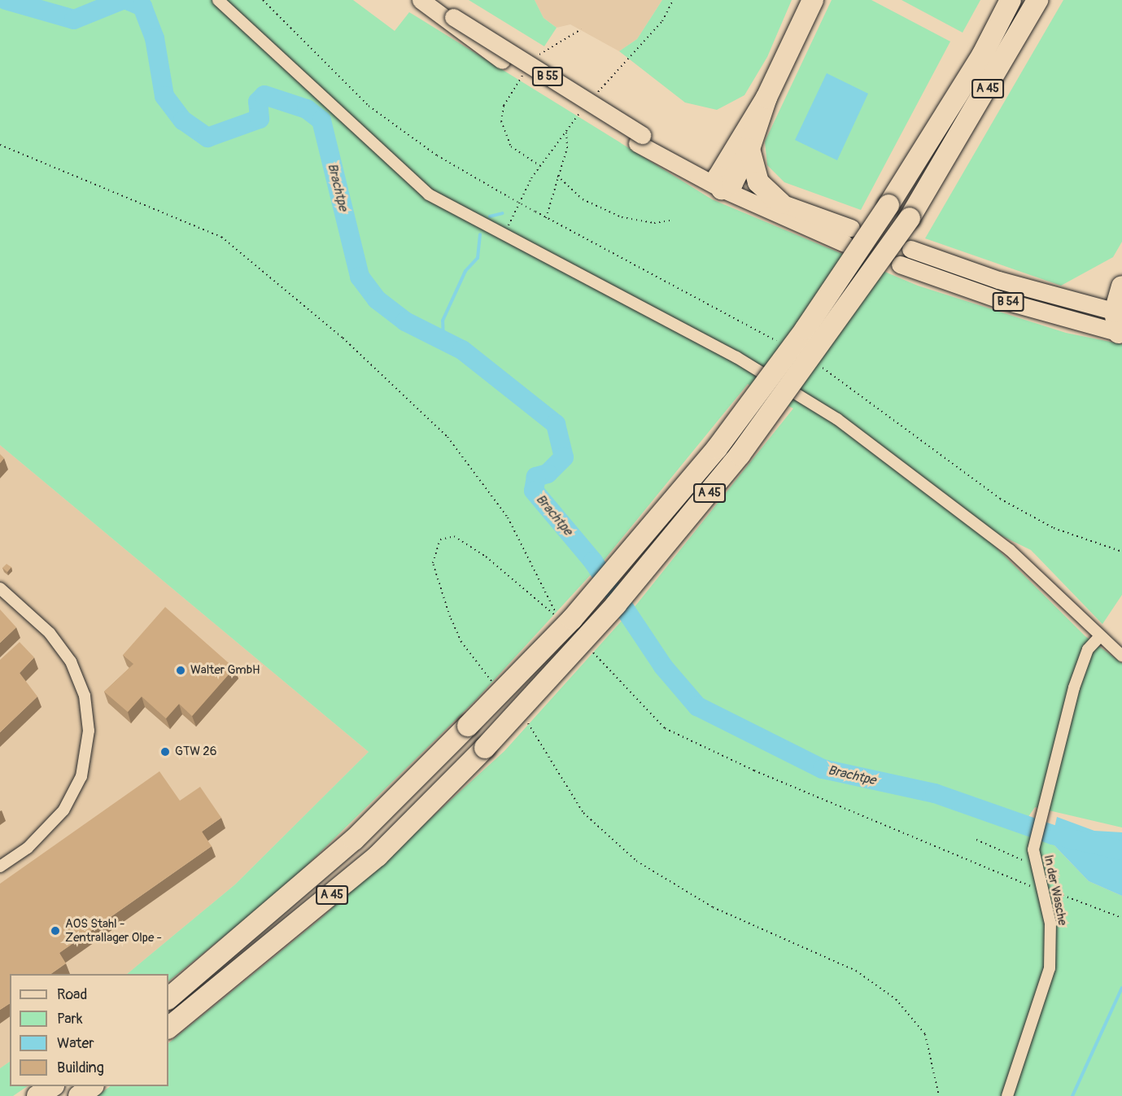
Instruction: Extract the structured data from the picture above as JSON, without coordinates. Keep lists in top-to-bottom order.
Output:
{
  "streets": {
    "highway": ["A 45"],
    "main road": ["B 55", "B 54"],
    "street": ["In der Wasche"]
  },
  "water": ["Brachtpe"],
  "places": ["Walter GmbH", "GTW 26", "AOS Stahl - Zentrallager Olpe -"],
  "legend": [
    "Road",
    "Park",
    "Water",
    "Building"
  ]
}
